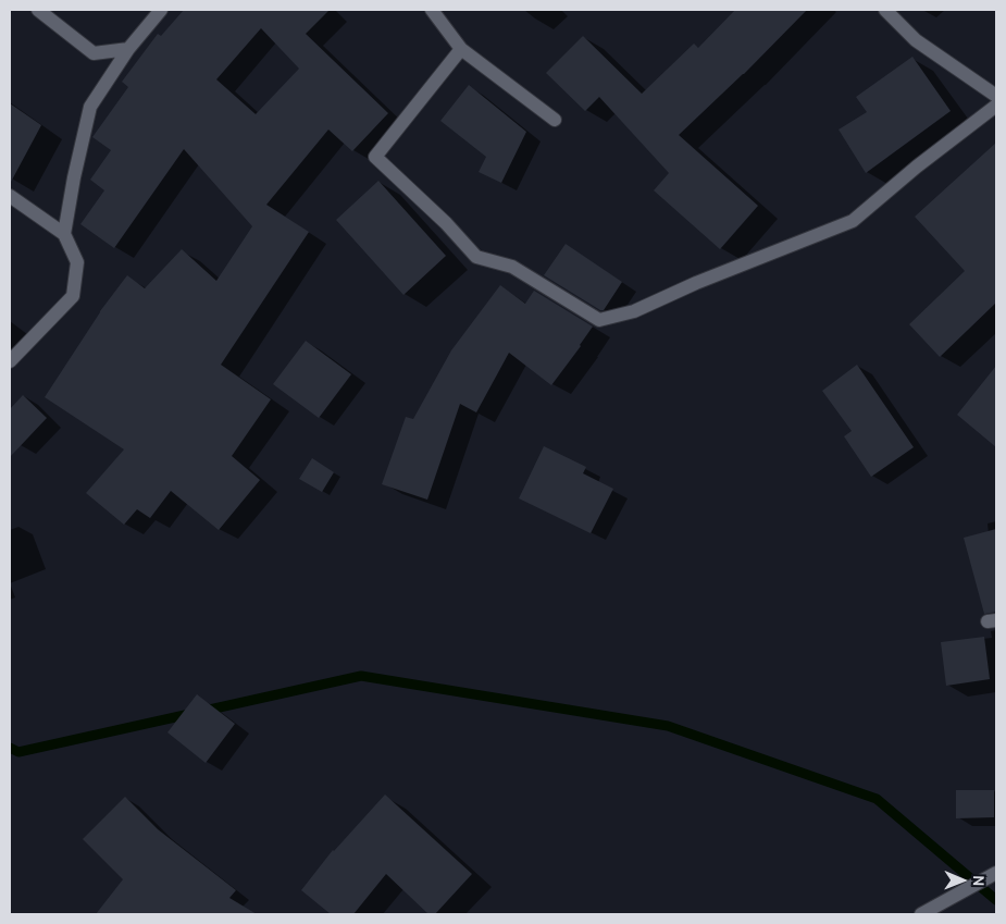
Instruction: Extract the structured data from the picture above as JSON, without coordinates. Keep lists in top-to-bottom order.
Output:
{
  "north": "right"
}
